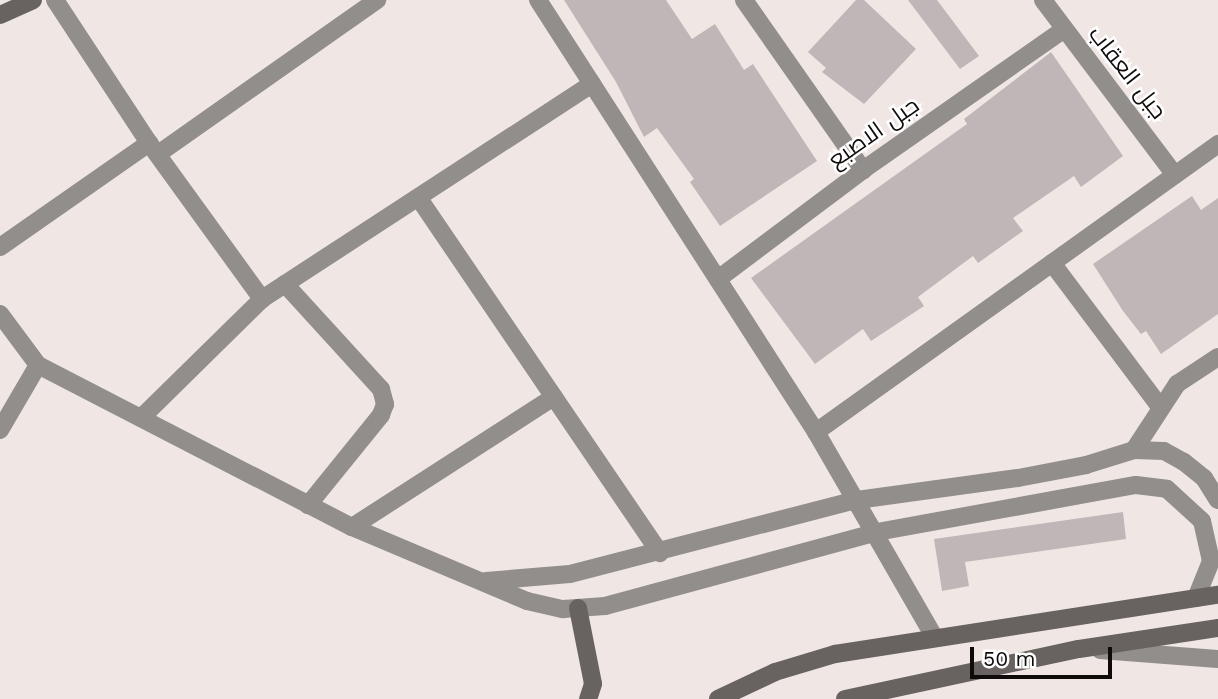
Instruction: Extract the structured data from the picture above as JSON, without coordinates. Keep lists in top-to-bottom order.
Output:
{
  "streets": {
    "street": ["جبل العقاب", "جبل الاصبع"]
  },
  "crossings": [
    ["جبل العقاب", "جبل الاصبع"]
  ],
  "scale_bar": "50 m"
}
